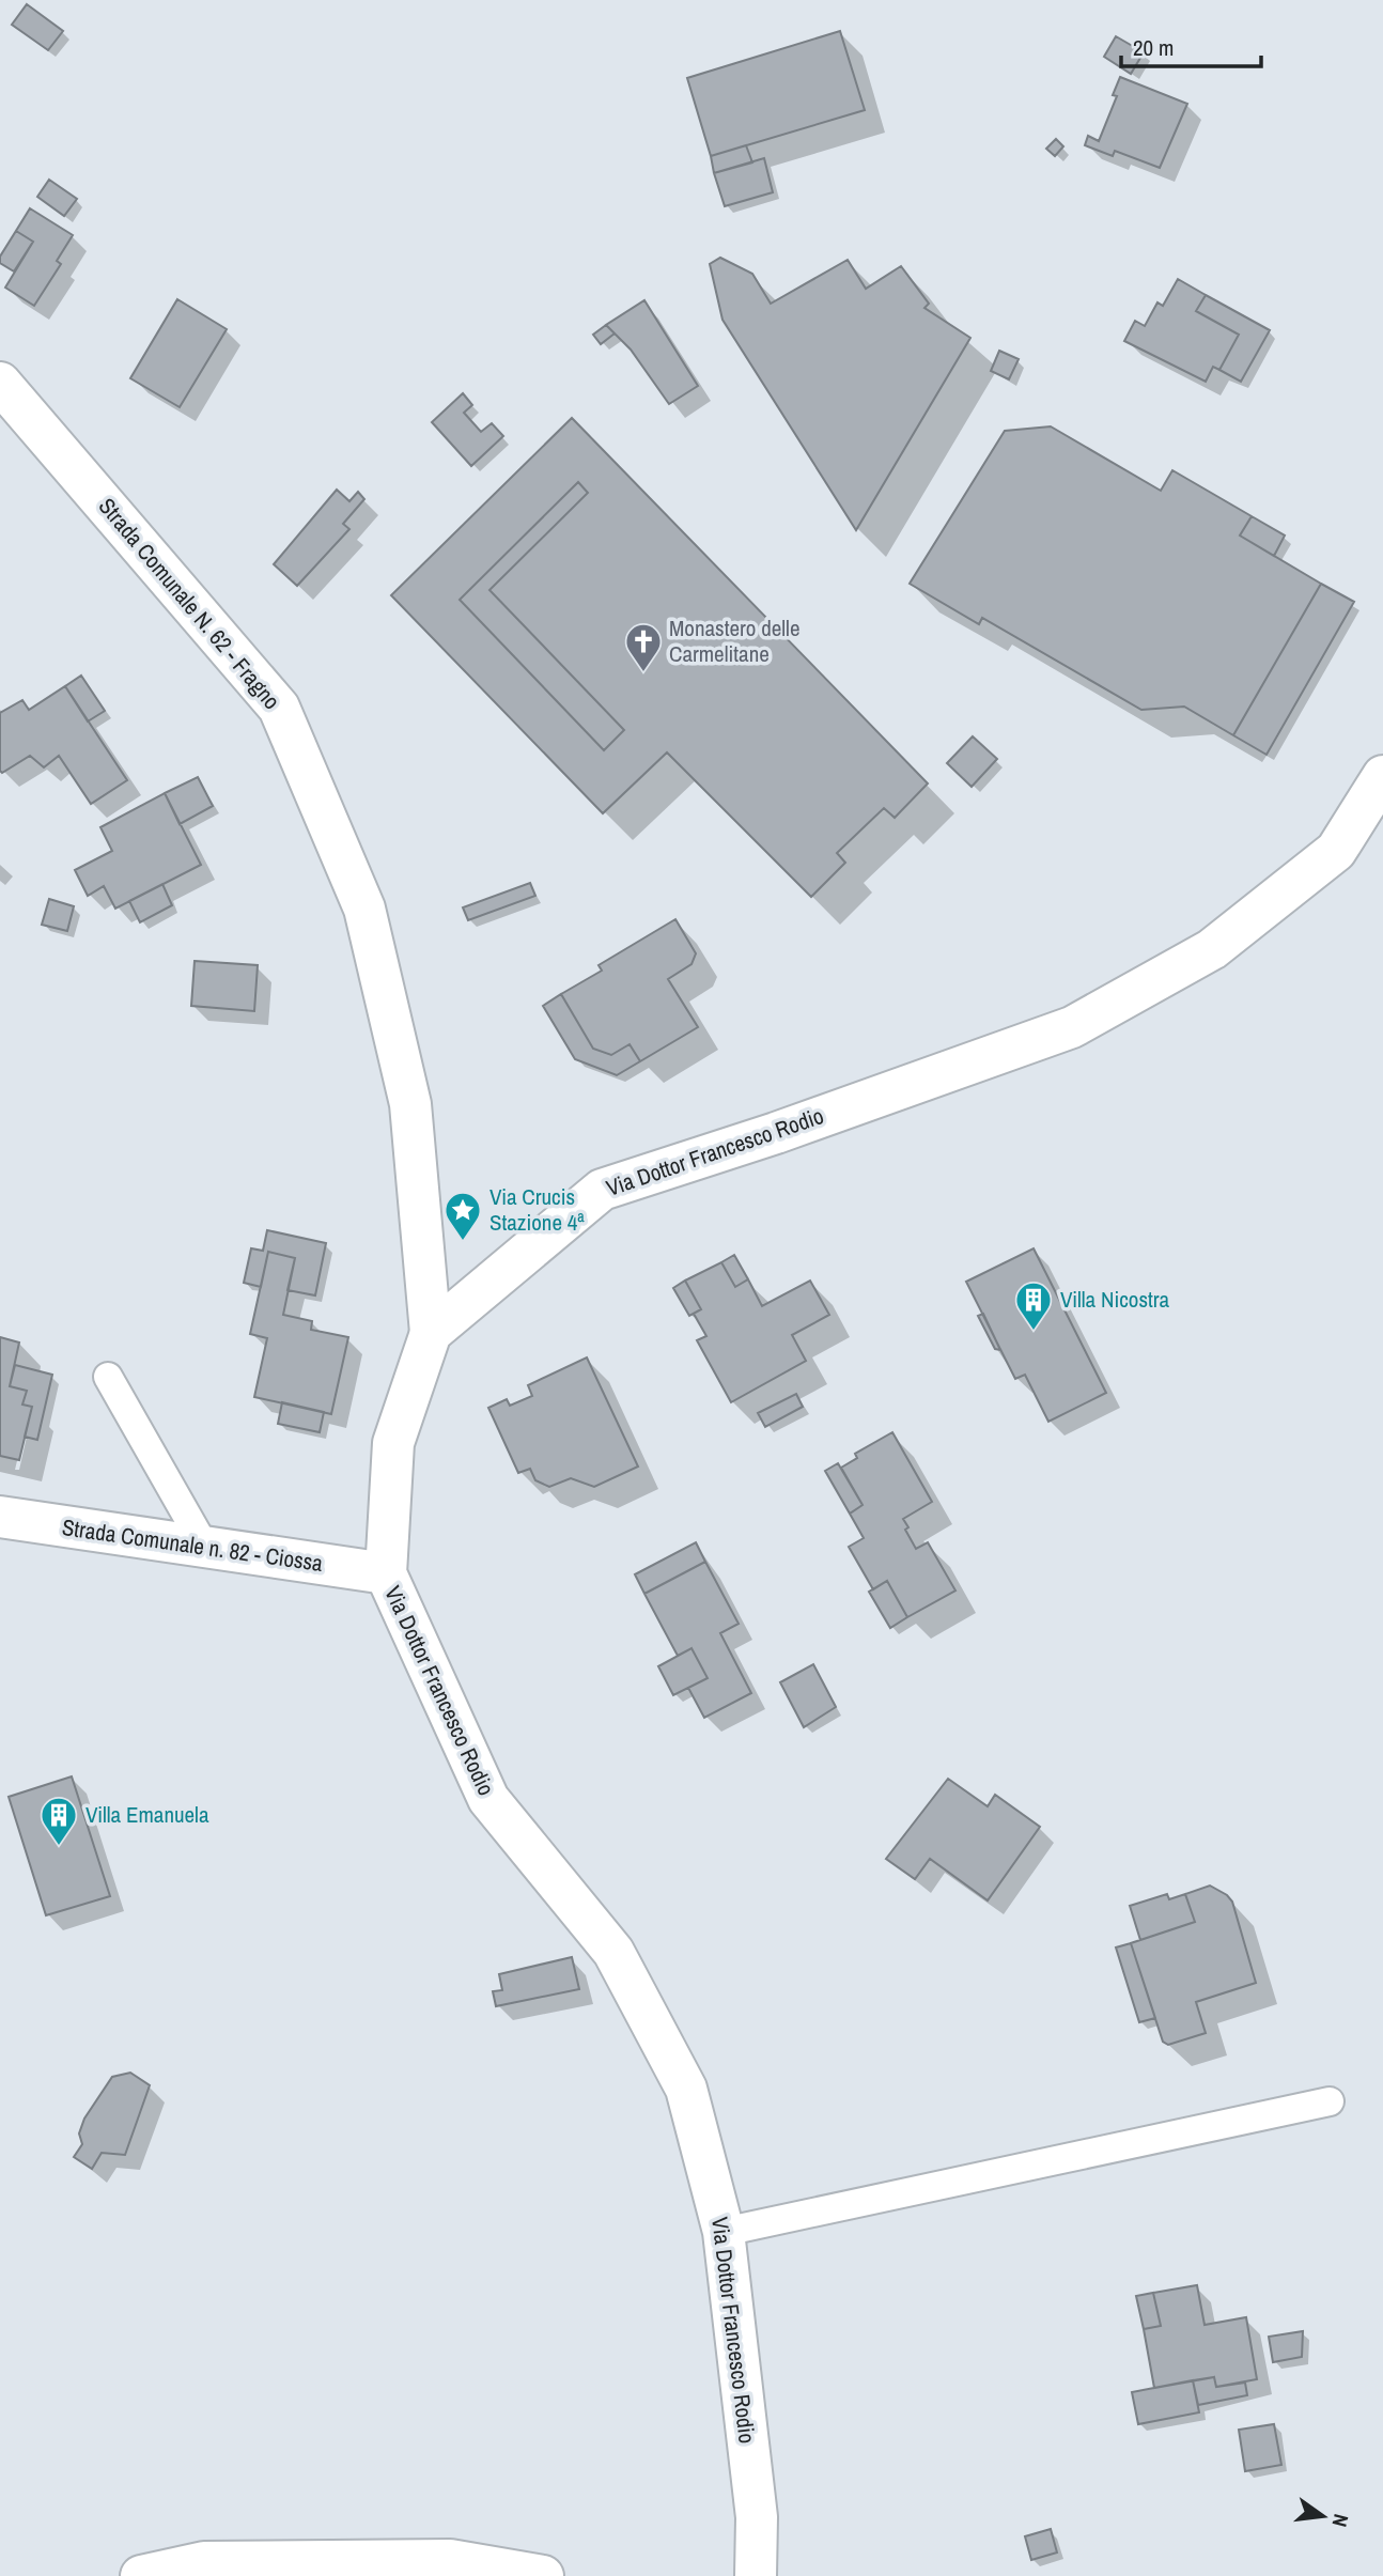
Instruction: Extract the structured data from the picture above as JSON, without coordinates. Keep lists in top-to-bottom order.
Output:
{
  "streets": {
    "main road": ["Strada Comunale N. 62 - Fragno", "Via Dottor Francesco Rodio", "Strada Comunale n. 82 - Ciossa"]
  },
  "crossings": [
    ["Strada Comunale N. 62 - Fragno", "Via Dottor Francesco Rodio"],
    ["Via Dottor Francesco Rodio", "Strada Comunale n. 82 - Ciossa"]
  ],
  "places": {
    "church": ["Monastero delle Carmelitane"],
    "place": ["Via Crucis Stazione 4ª"],
    "building": ["Villa Nicostra", "Villa Emanuela"]
  },
  "scale_bar": "20 m",
  "north": "right"
}
